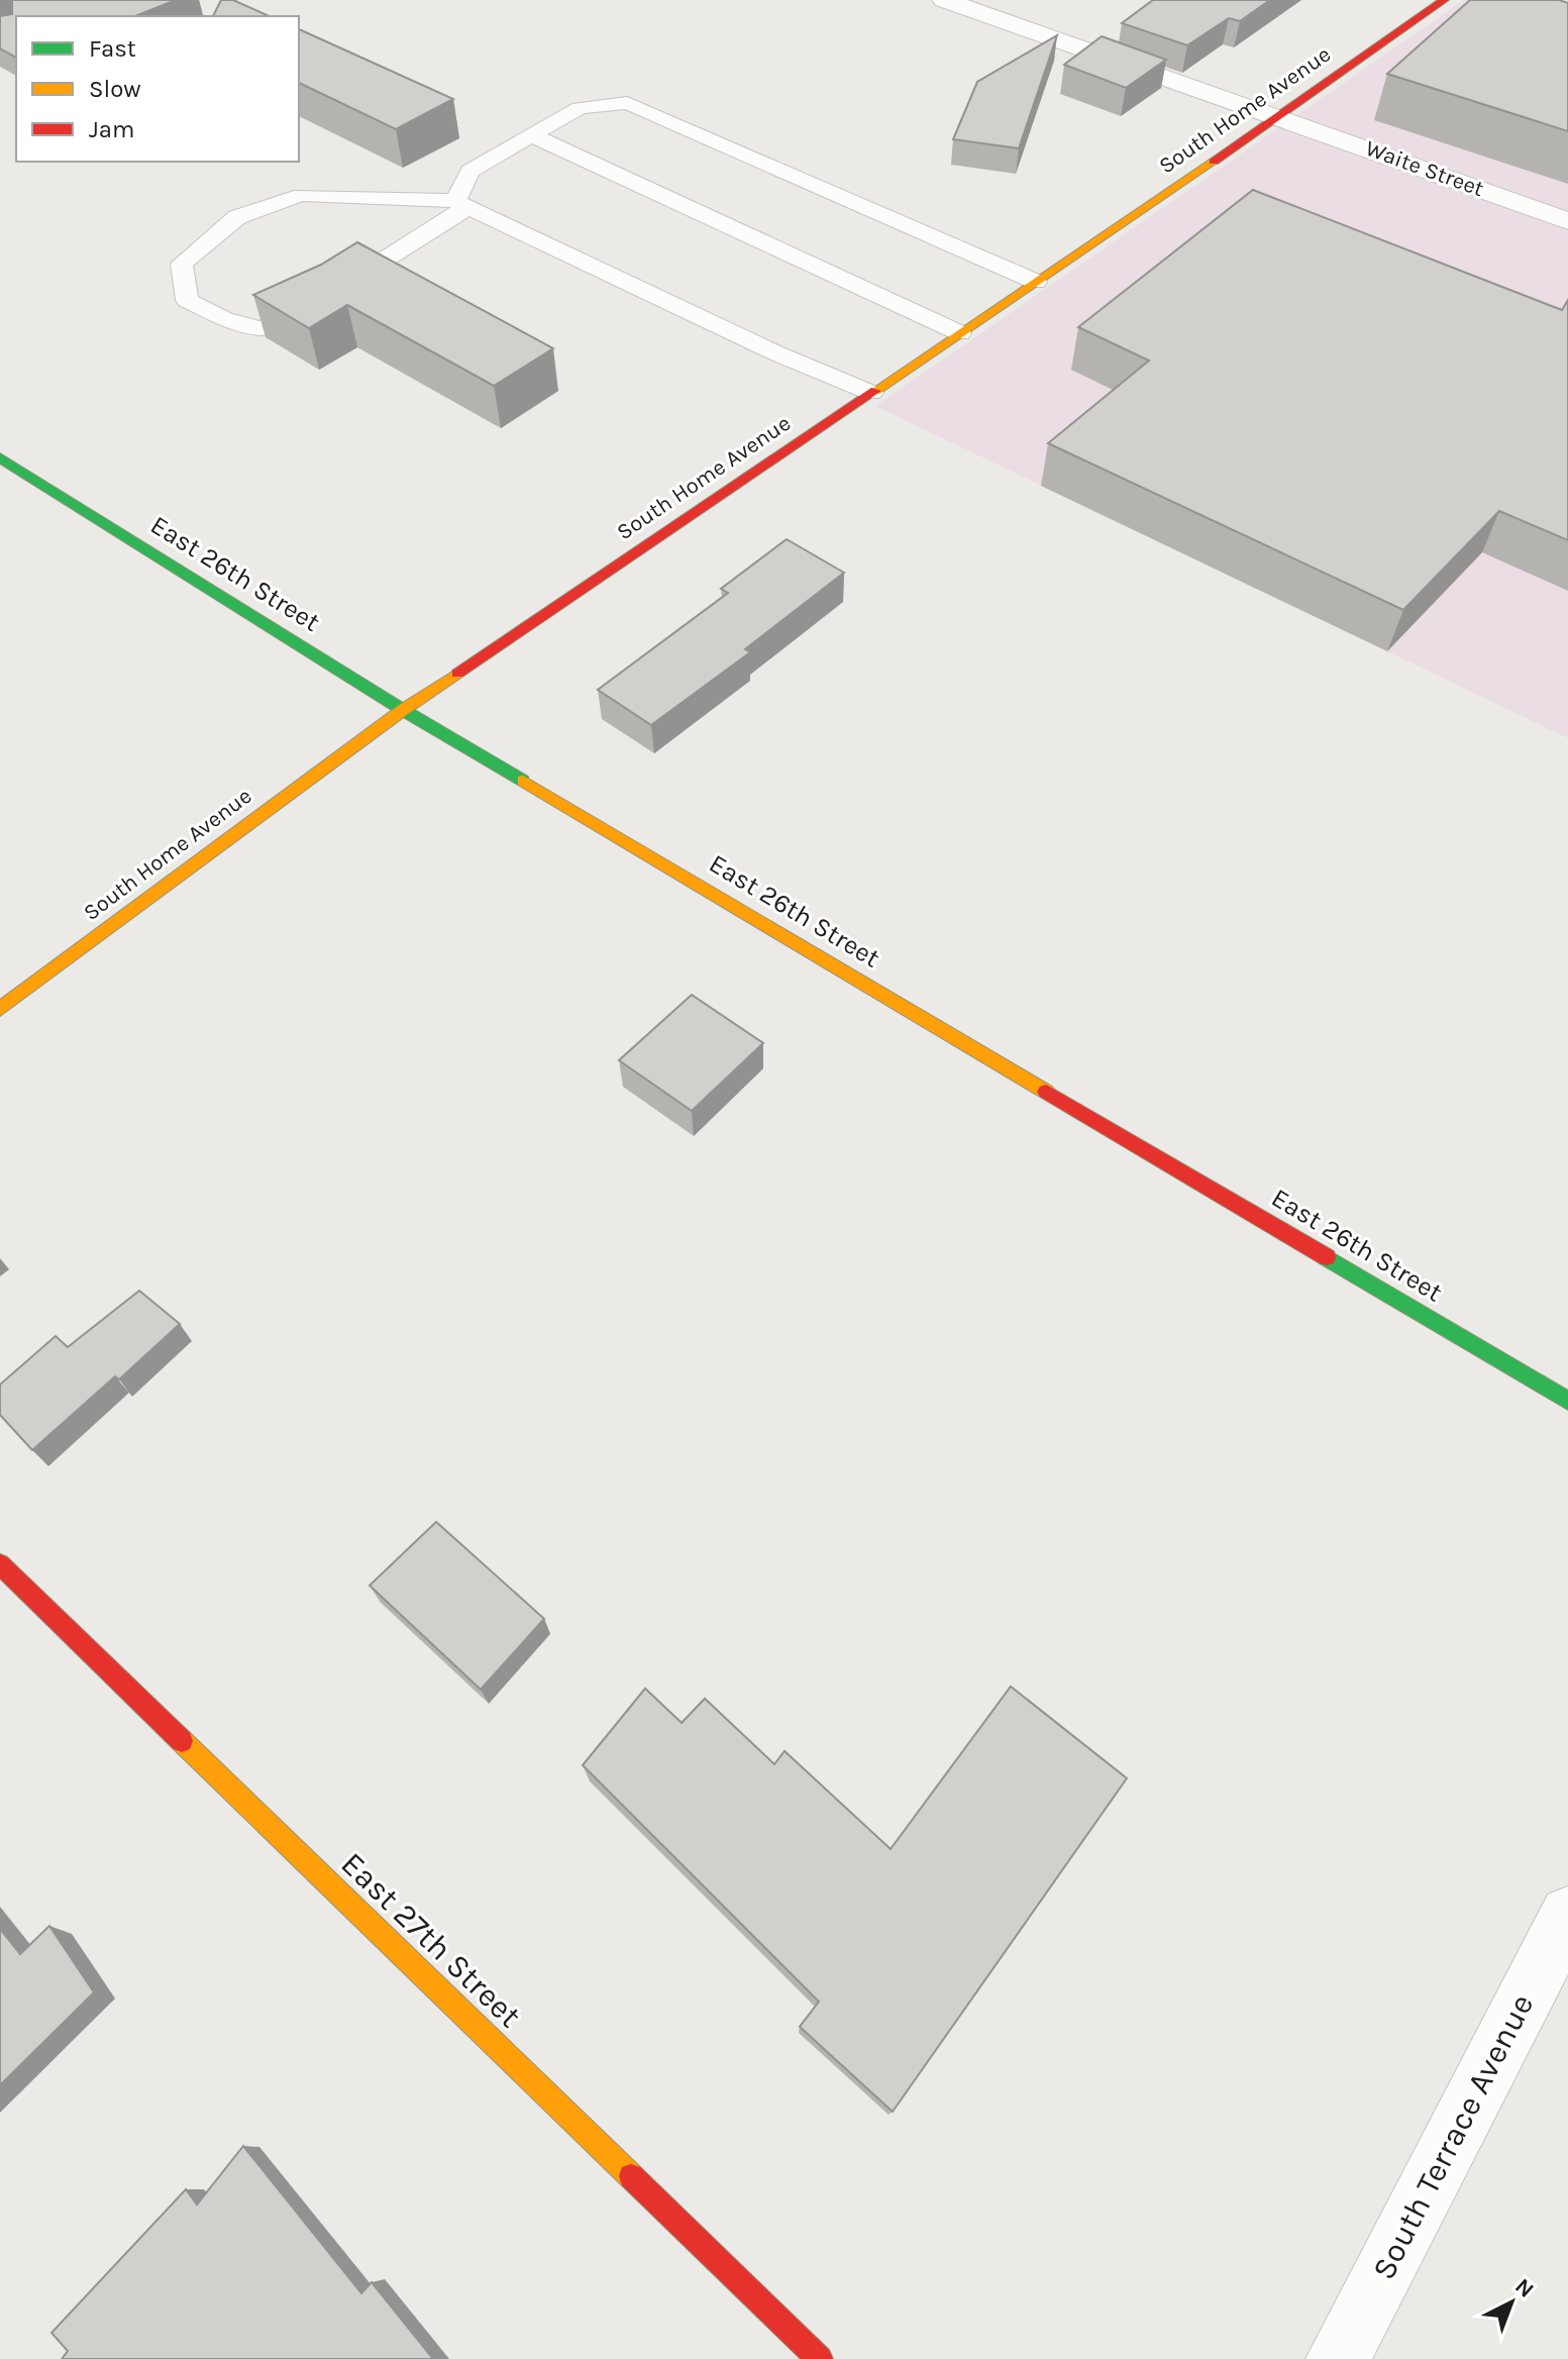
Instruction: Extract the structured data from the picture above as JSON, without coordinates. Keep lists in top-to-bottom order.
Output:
{
  "streets": {
    "street": [
      "South Home Avenue",
      "Waite Street",
      "East 26th Street",
      "East 27th Street",
      "South Terrace Avenue"
    ]
  },
  "crossings": [
    ["South Home Avenue", "Waite Street"],
    ["South Home Avenue", "East 26th Street"]
  ],
  "legend": ["Fast", "Slow", "Jam"],
  "north": "top right"
}
